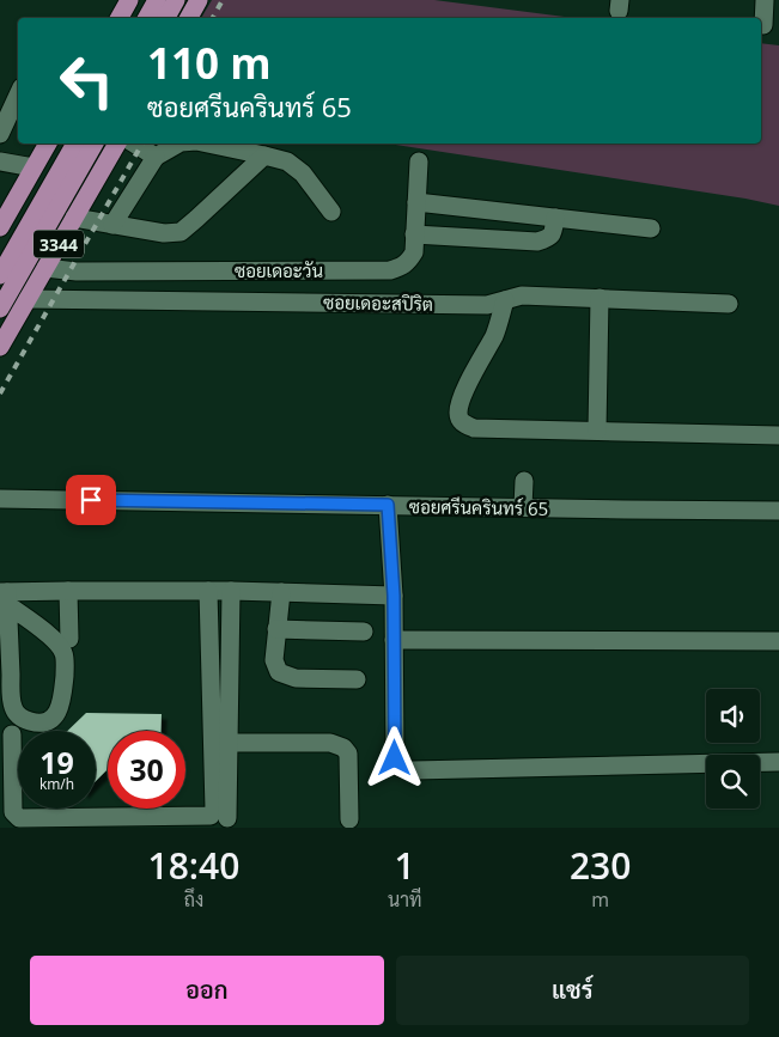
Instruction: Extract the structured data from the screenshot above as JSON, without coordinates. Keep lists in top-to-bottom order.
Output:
{
  "streets": {
    "main road": ["3344"],
    "street": ["ซอยเดอะวัน", "ซอยเดอะสปิริต", "ซอยศรีนครินทร์ 65"]
  },
  "crossings": [
    ["3344", "ซอยเดอะวัน"],
    ["3344", "ซอยเดอะสปิริต"]
  ],
  "page": {
    "turn": ["110 m", "ซอยศรีนครินทร์ 65"],
    "speed": "19 km/h",
    "limit": "30",
    "eta": [
      "18:40",
      "ถึง",
      "1",
      "นาที",
      "230",
      "m"
    ],
    "buttons": ["ออก", "แชร์"]
  }
}
